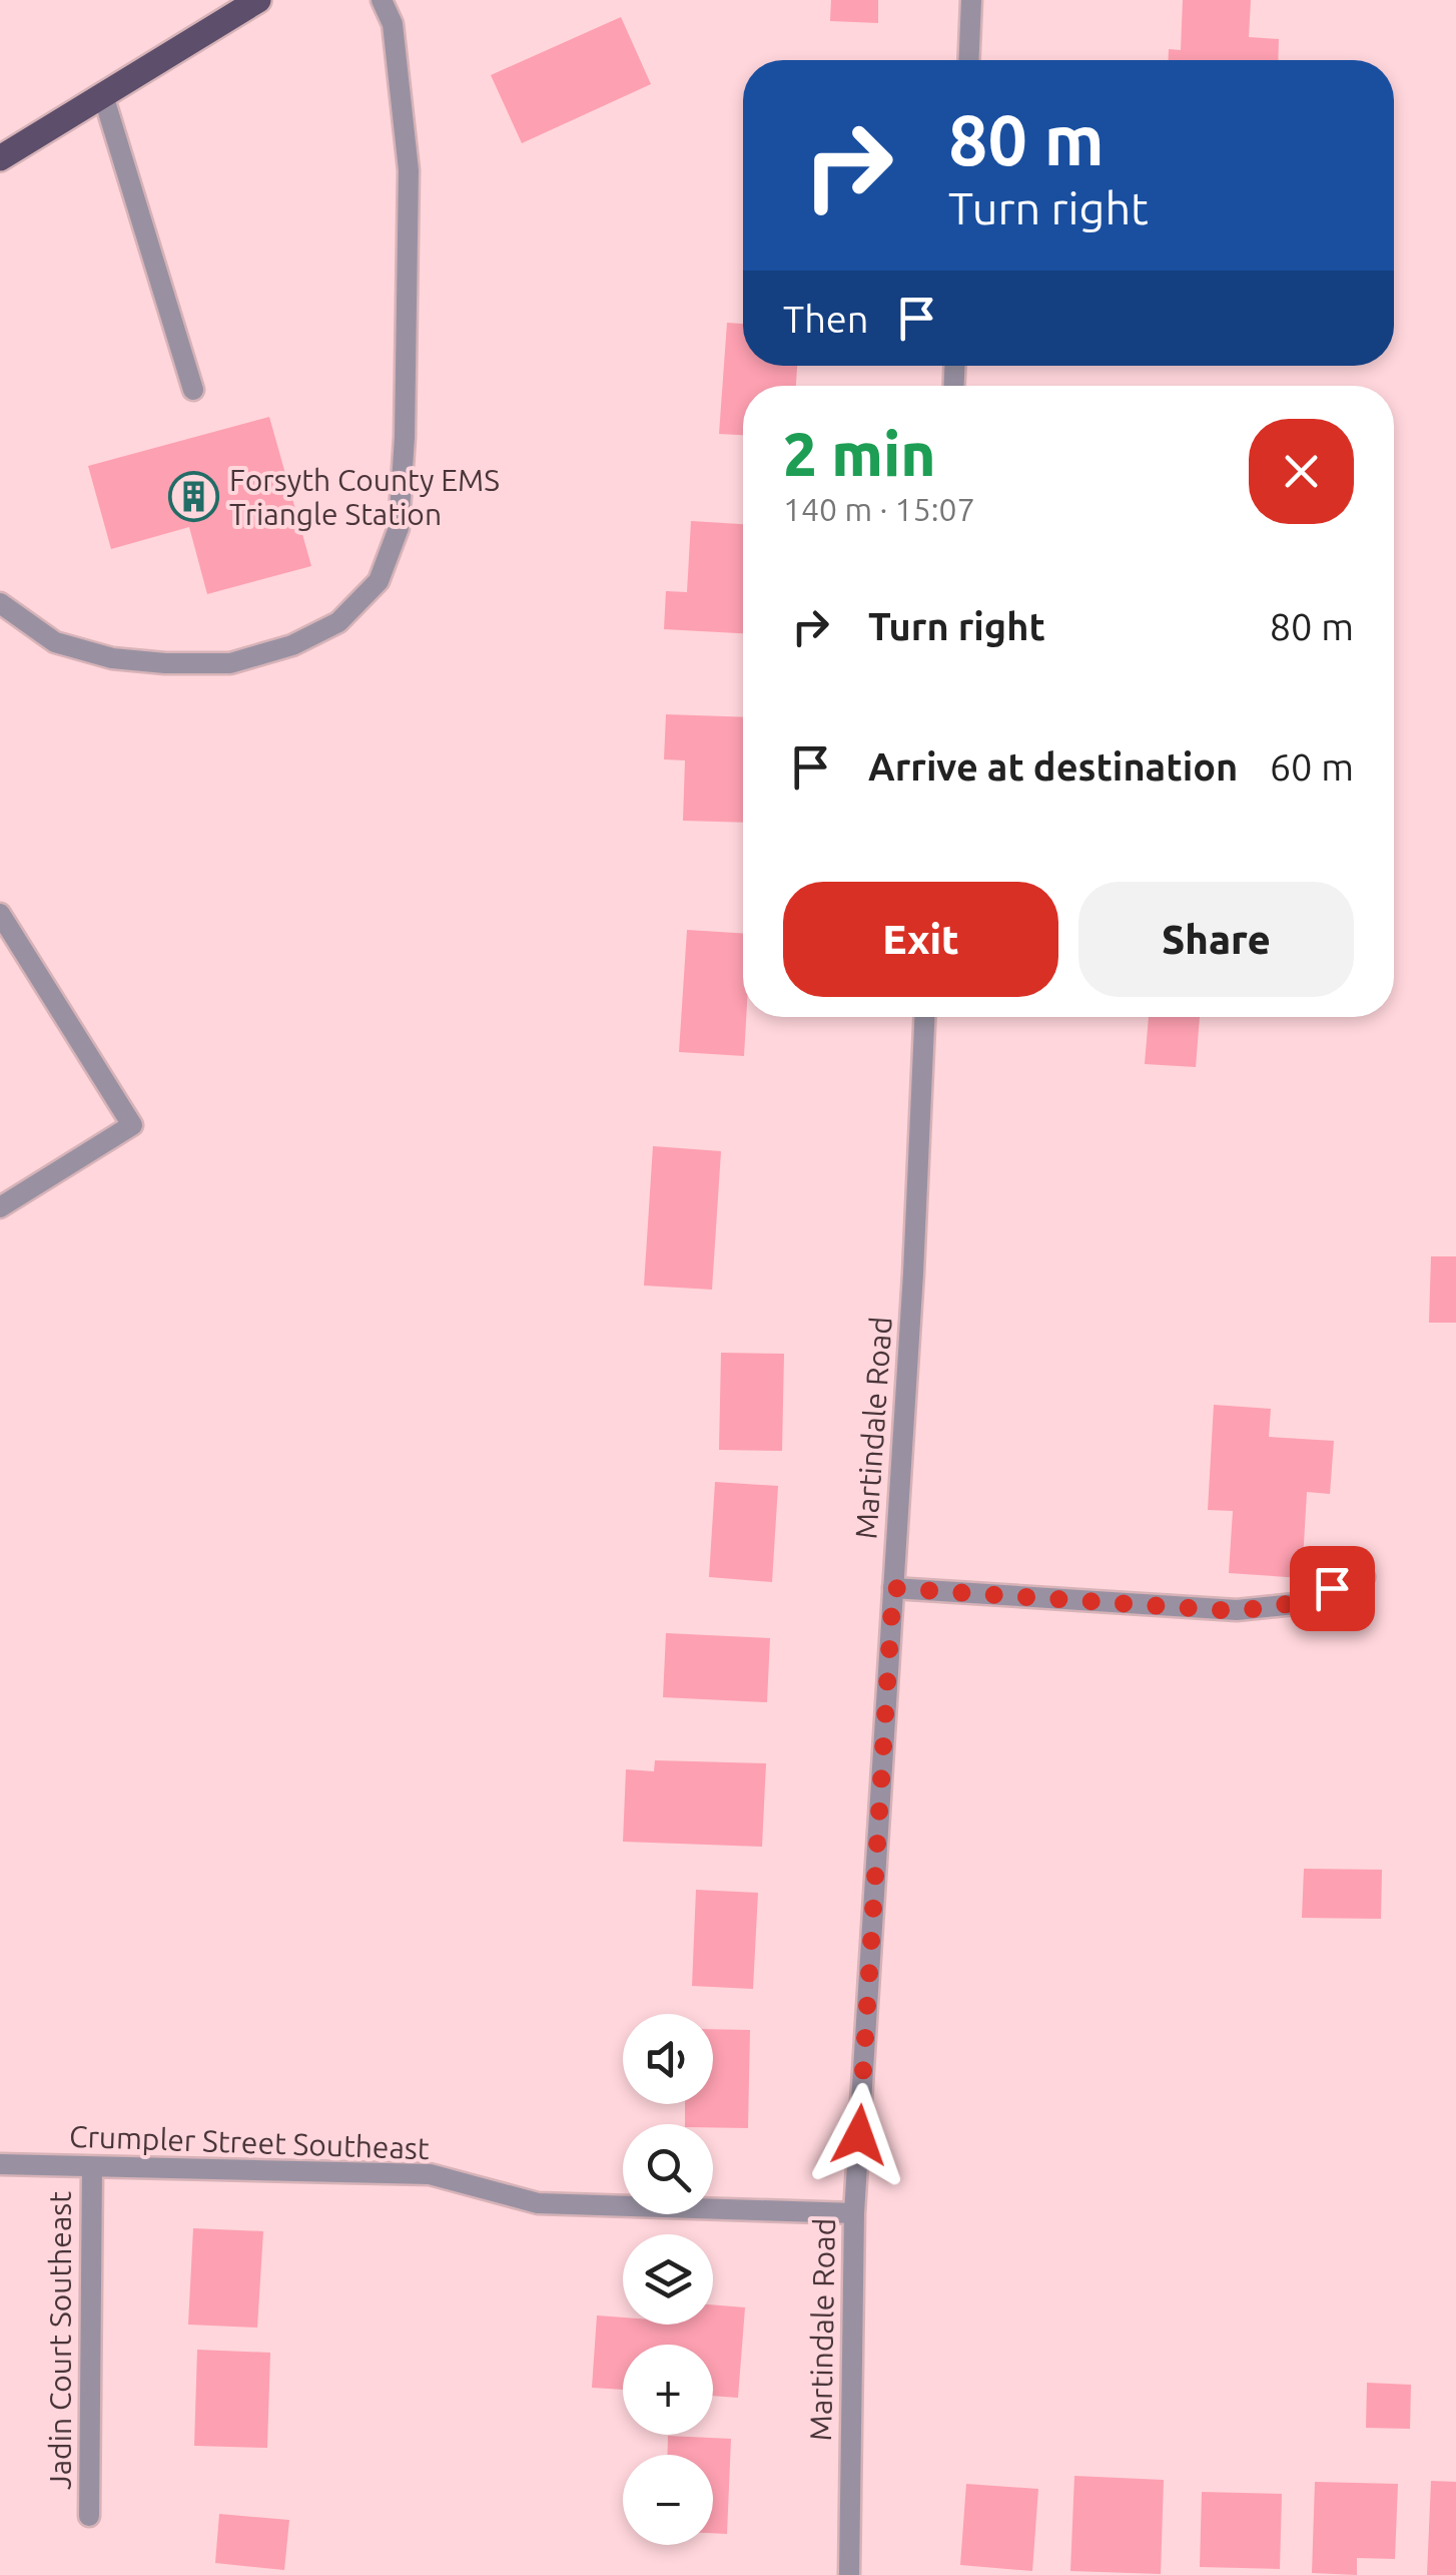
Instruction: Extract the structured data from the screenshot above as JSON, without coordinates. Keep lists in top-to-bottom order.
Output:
{
  "streets": {
    "street": ["Martindale Road", "Crumpler Street Southeast", "Jadin Court Southeast"]
  },
  "crossings": [
    ["Martindale Road", "Crumpler Street Southeast"],
    ["Crumpler Street Southeast", "Jadin Court Southeast"]
  ],
  "places": {
    "building": ["Forsyth County EMS Triangle Station"]
  },
  "page": {
    "turn": ["80 m", "Turn right"],
    "then": "Then",
    "heading": ["2 min", "140 m · 15:07"],
    "list": [
      {
        "name": "Turn right",
        "value": "80 m"
      },
      {
        "name": "Arrive at destination",
        "value": "60 m"
      }
    ],
    "buttons": ["Exit", "Share"],
    "map_buttons": ["+", "−"]
  }
}
